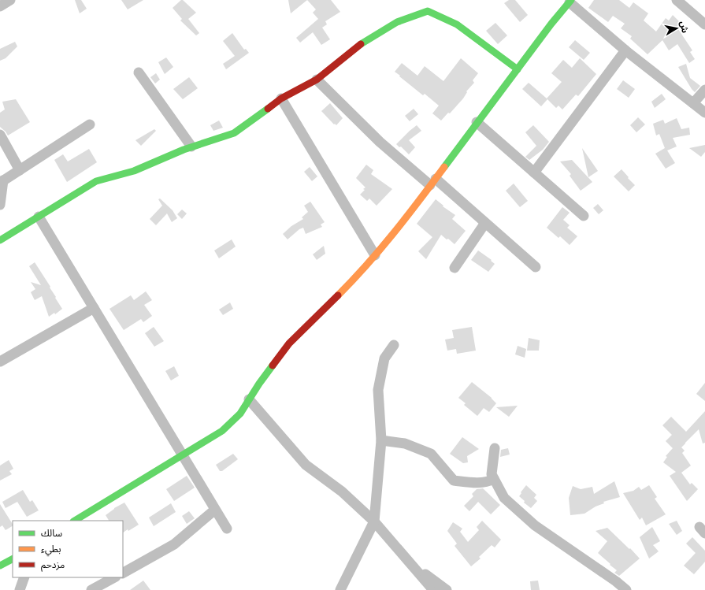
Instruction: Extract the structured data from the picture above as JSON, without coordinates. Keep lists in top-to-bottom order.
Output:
{
  "legend": ["سالك", "بطيء", "مزدحم"],
  "north": "right"
}
